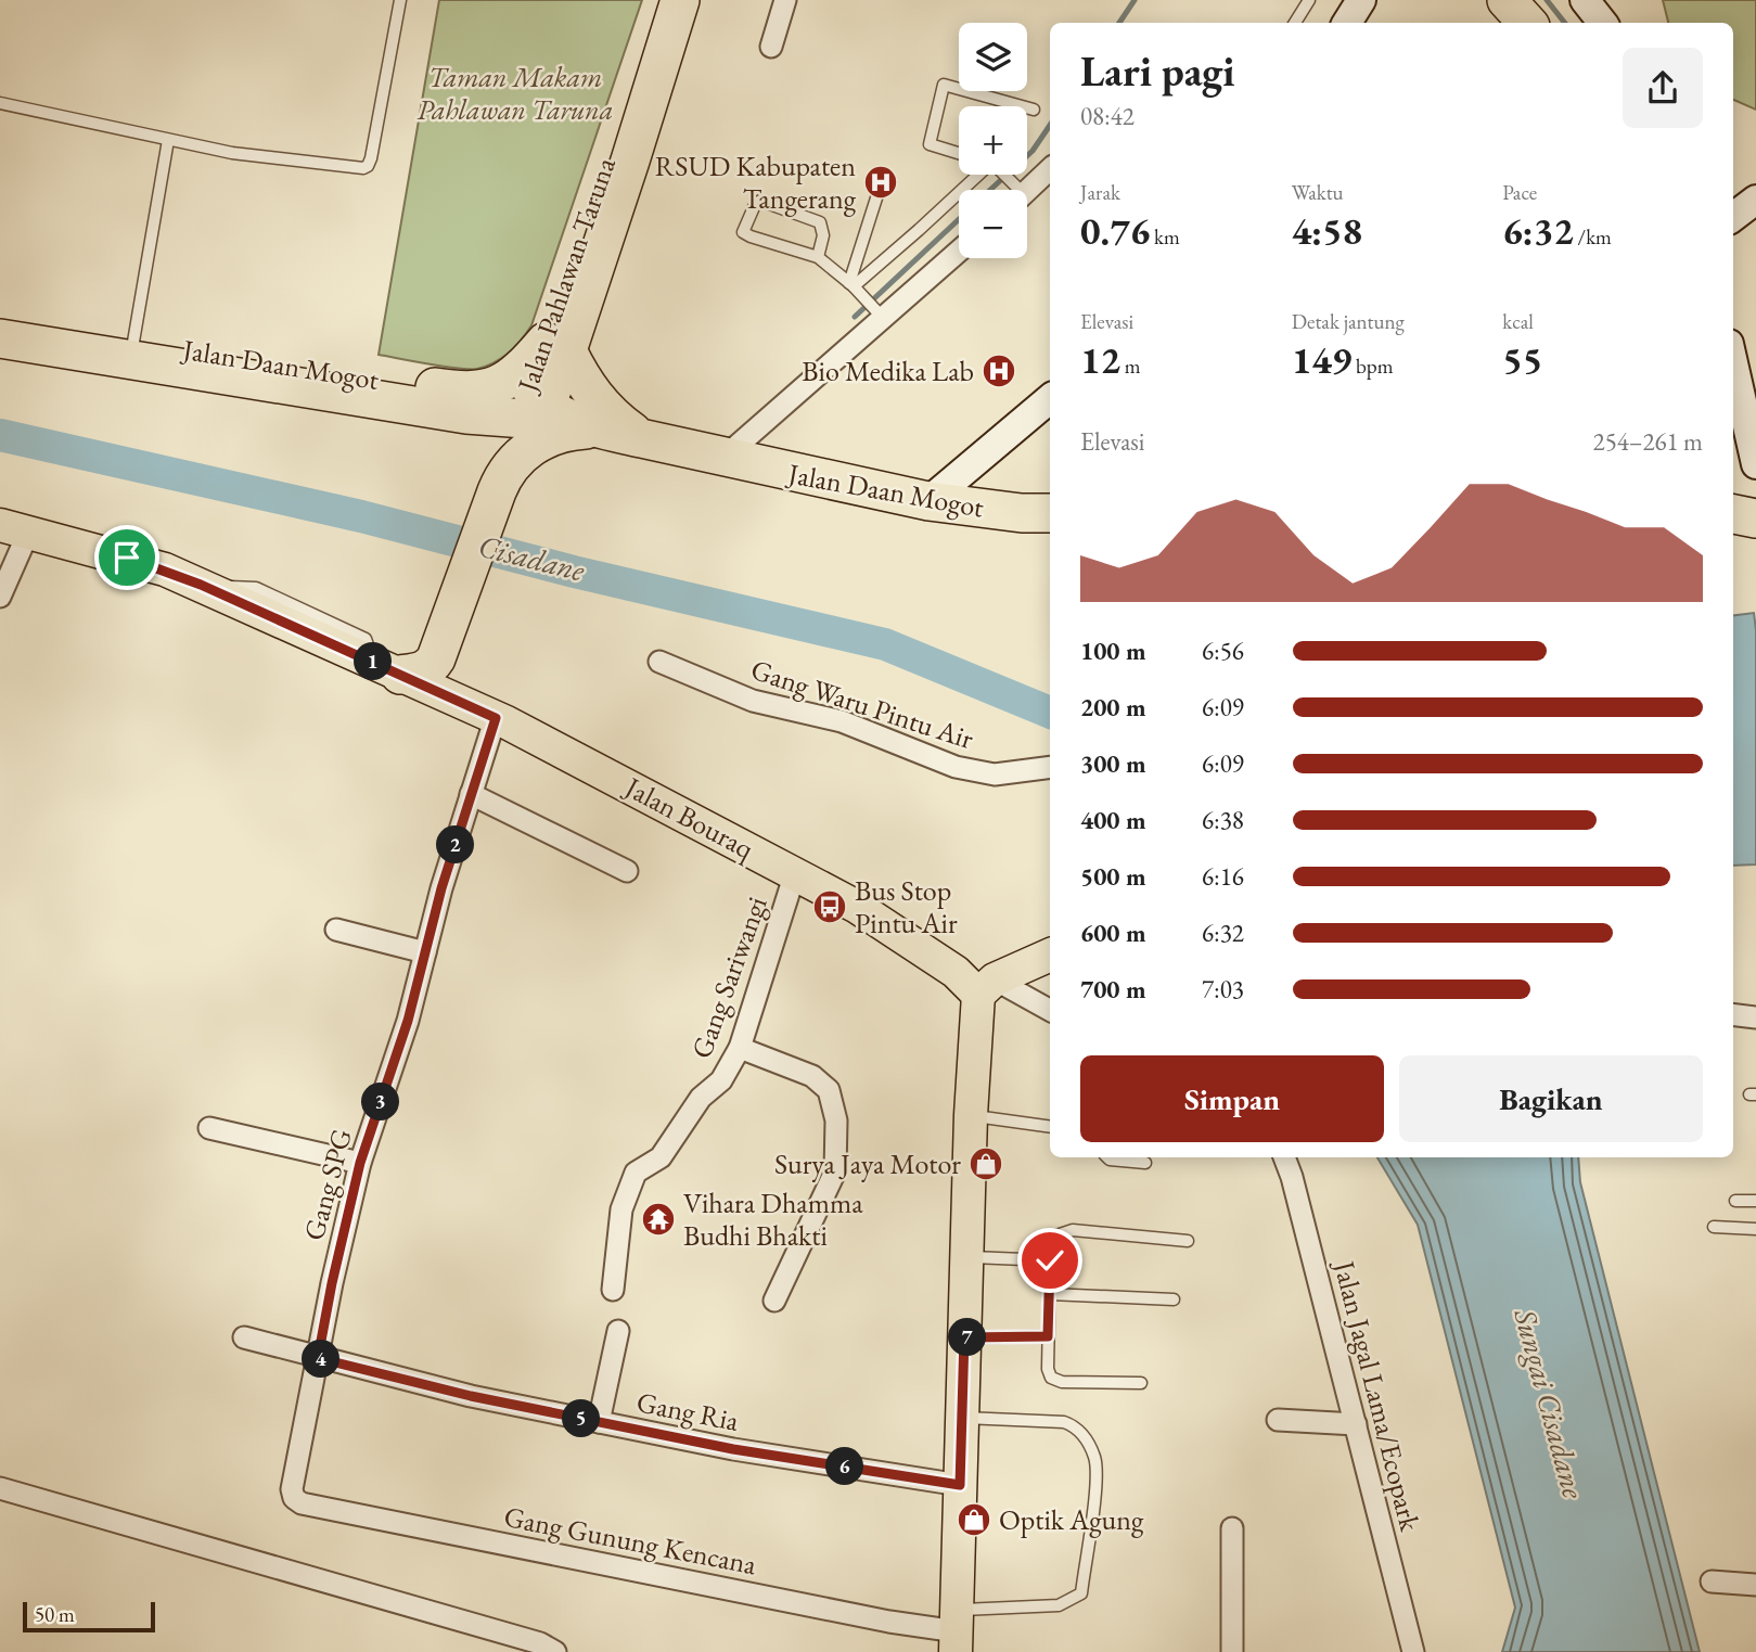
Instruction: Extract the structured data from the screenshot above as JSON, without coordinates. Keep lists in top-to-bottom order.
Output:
{
  "streets": {
    "highway": ["Jalan Pahlawan Taruna", "Jalan Daan Mogot"],
    "main road": ["Jalan Bouraq"],
    "street": [
      "Gang Waru Pintu Air",
      "Gang Sariwangi",
      "Gang SPG",
      "Jalan Jagal Lama/Ecopark",
      "Gang Ria",
      "Gang Gunung Kencana"
    ]
  },
  "crossings": [
    ["Jalan Pahlawan Taruna", "Jalan Daan Mogot"],
    ["Jalan Bouraq", "Gang Sariwangi"],
    ["Jalan Bouraq", "Gang SPG"],
    ["Gang SPG", "Gang Ria"],
    ["Gang SPG", "Gang Gunung Kencana"]
  ],
  "water": ["Cisadane", "Sungai Cisadane"],
  "parks": ["Taman Makam Pahlawan Taruna"],
  "places": {
    "hospital": ["RSUD Kabupaten Tangerang", "Bio Medika Lab"],
    "bus stop": ["Bus Stop Pintu Air"],
    "shop": ["Surya Jaya Motor", "Optik Agung"],
    "temple": ["Vihara Dhamma Budhi Bhakti"]
  },
  "scale_bar": "50 m",
  "page": {
    "map_buttons": ["+", "−"],
    "heading": ["Lari pagi", "08:42"],
    "stats": [
      ["Jarak", "0.76 km"],
      ["Waktu", "4:58"],
      ["Pace", "6:32 /km"],
      ["Elevasi", "12 m"],
      ["Detak jantung", "149 bpm"],
      ["kcal", "55"]
    ],
    "chart": ["Elevasi", "254–261 m"],
    "list": [
      {
        "name": "100 m",
        "note": "6:56"
      },
      {
        "name": "200 m",
        "note": "6:09"
      },
      {
        "name": "300 m",
        "note": "6:09"
      },
      {
        "name": "400 m",
        "note": "6:38"
      },
      {
        "name": "500 m",
        "note": "6:16"
      },
      {
        "name": "600 m",
        "note": "6:32"
      },
      {
        "name": "700 m",
        "note": "7:03"
      }
    ],
    "pins": [
      "1",
      "2",
      "3",
      "7",
      "4",
      "5",
      "6"
    ],
    "buttons": ["Simpan", "Bagikan"],
    "scale": "50 m"
  }
}
